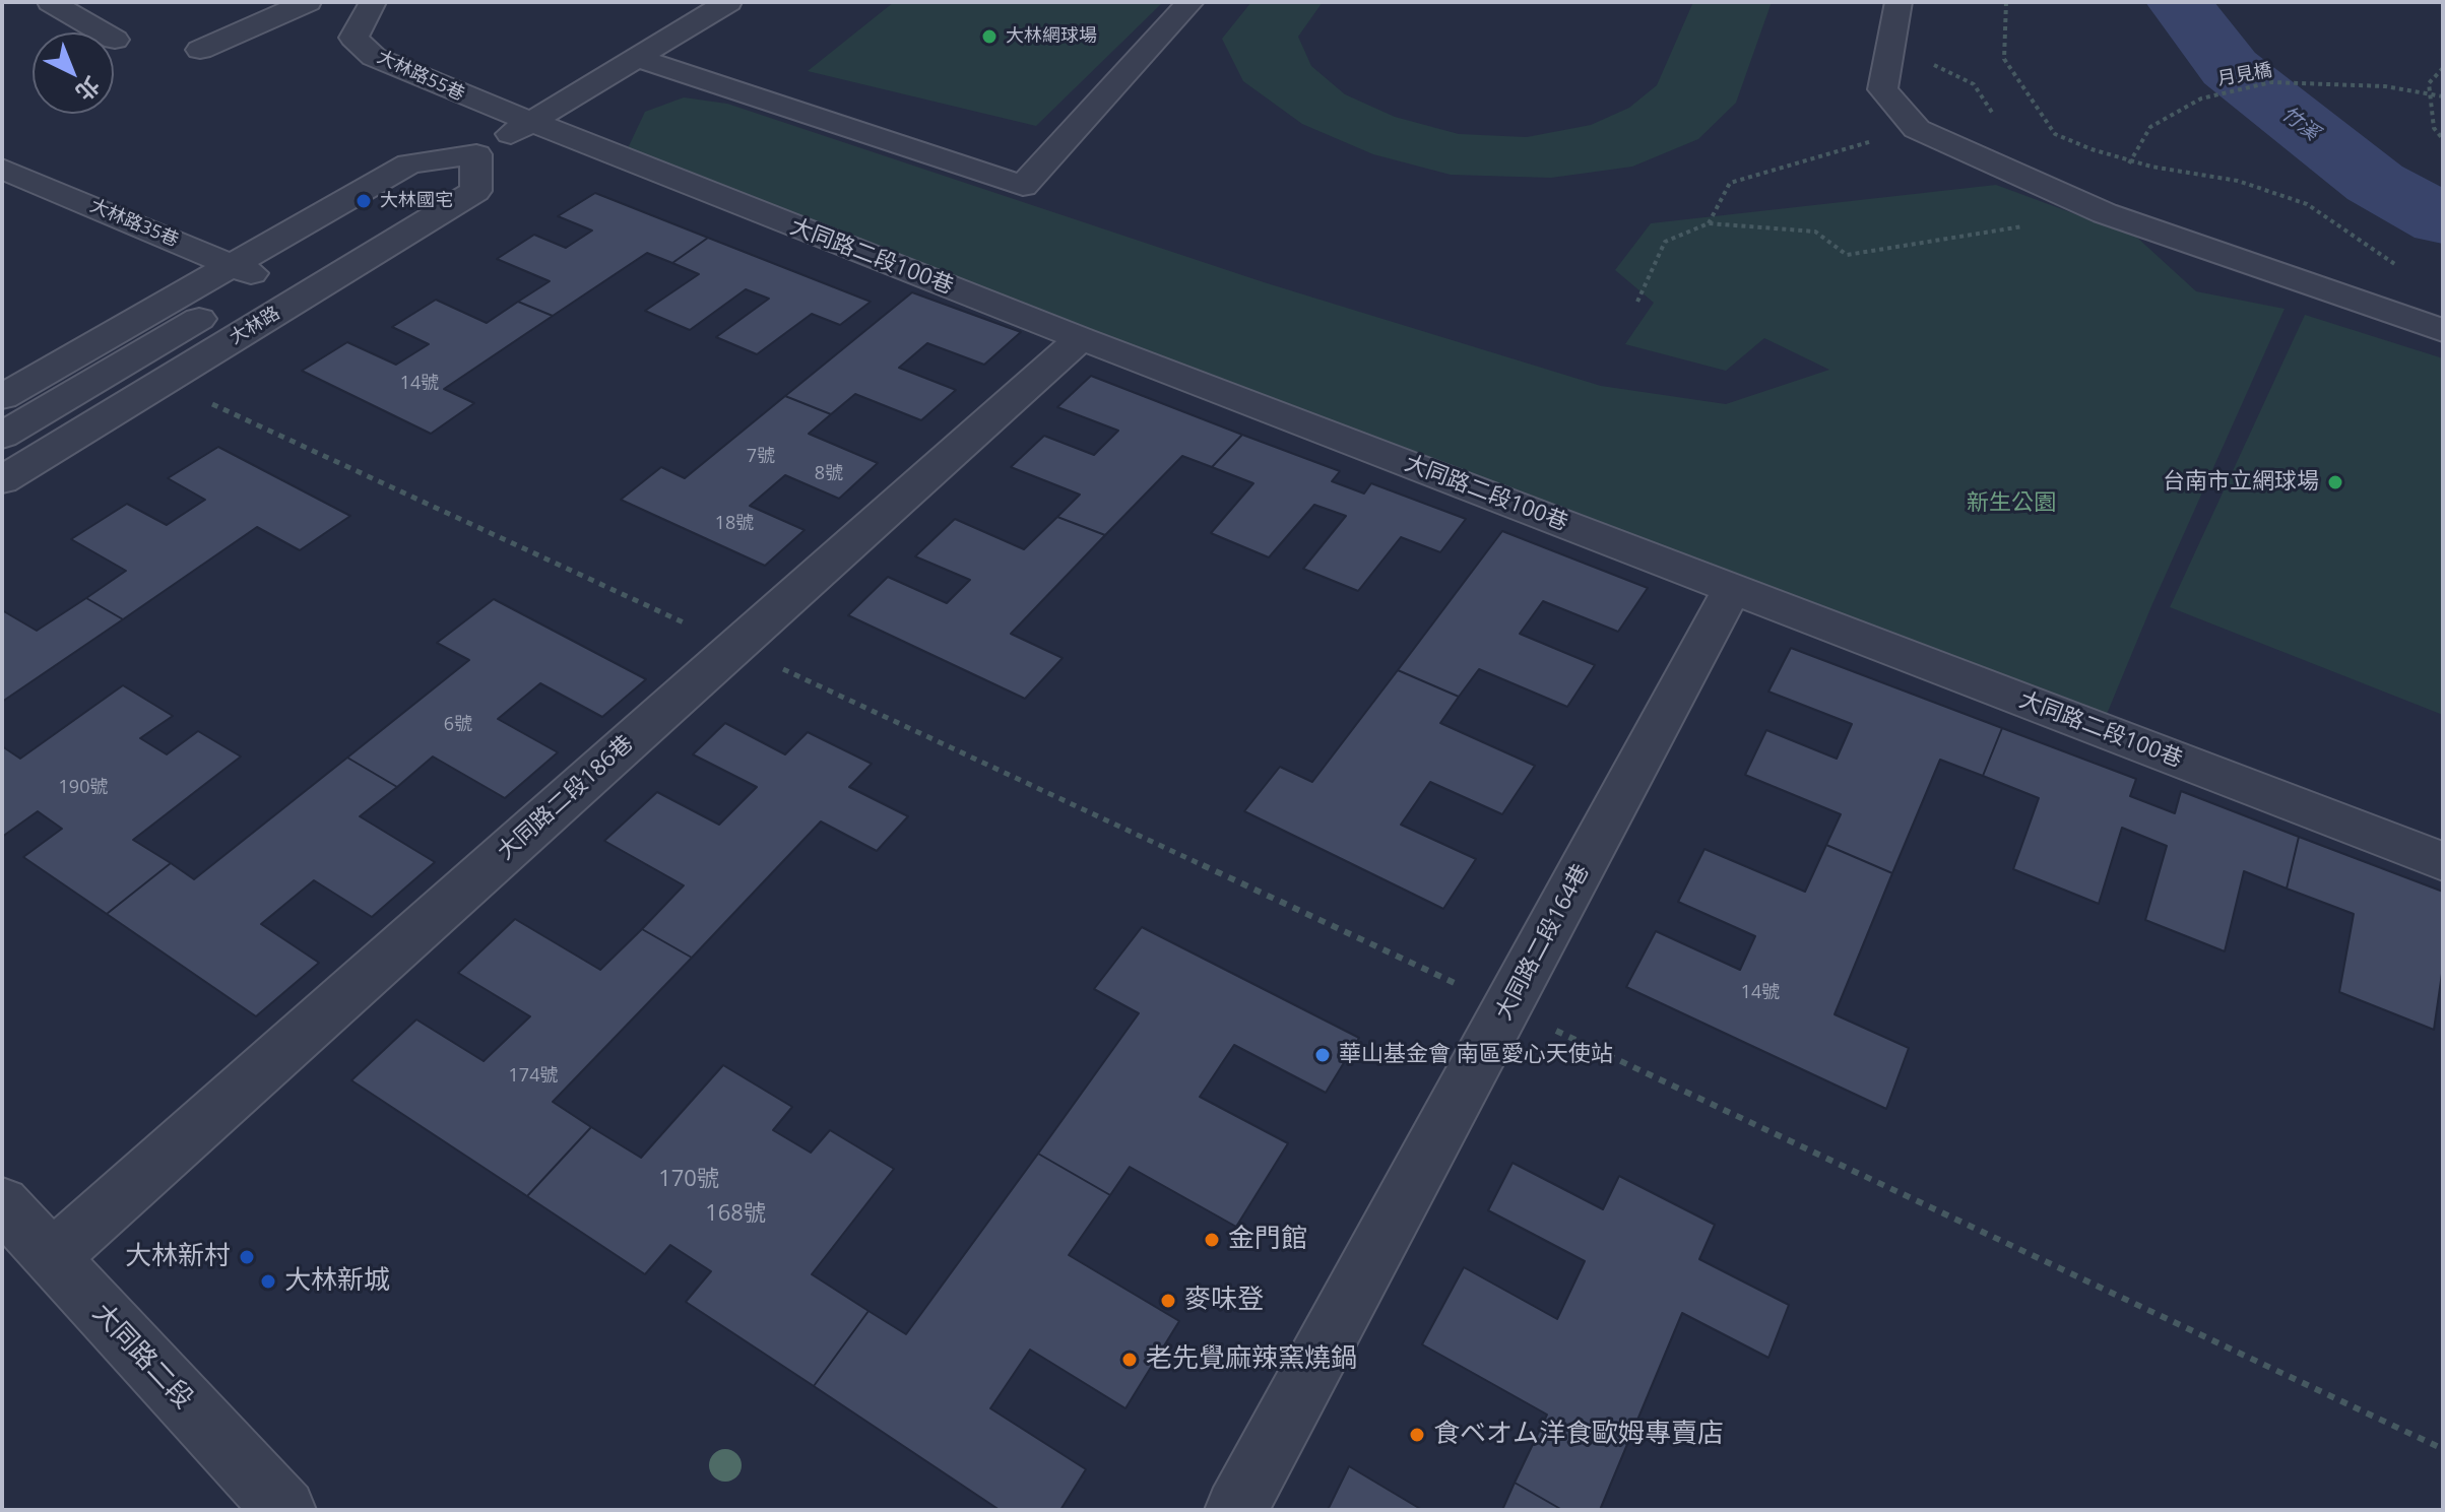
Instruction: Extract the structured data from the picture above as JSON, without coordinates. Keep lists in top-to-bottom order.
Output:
{
  "streets": {
    "street": [
      "大林路55巷",
      "大林路35巷",
      "大同路二段100巷",
      "大林路",
      "大同路二段186巷",
      "大同路二段164巷",
      "大同路二段"
    ],
    "path": ["月見橋"]
  },
  "crossings": [
    ["大林路55巷", "大同路二段100巷"],
    ["大林路55巷", "大林路"],
    ["大林路35巷", "大林路"],
    ["大同路二段100巷", "大林路"],
    ["大同路二段100巷", "大同路二段186巷"],
    ["大同路二段100巷", "大同路二段164巷"],
    ["大同路二段186巷", "大同路二段"]
  ],
  "water": ["竹溪"],
  "parks": ["新生公園"],
  "places": [
    "大林網球場",
    "大林國宅",
    "台南市立網球場",
    "華山基金會 南區愛心天使站",
    "金門館",
    "大林新村",
    "大林新城",
    "麥味登",
    "老先覺麻辣窯燒鍋",
    "食ベオム洋食歐姆專賣店"
  ],
  "house_numbers": [
    "14號",
    "7號",
    "8號",
    "18號",
    "6號",
    "190號",
    "14號",
    "174號",
    "170號",
    "168號"
  ],
  "north": "bottom right"
}
